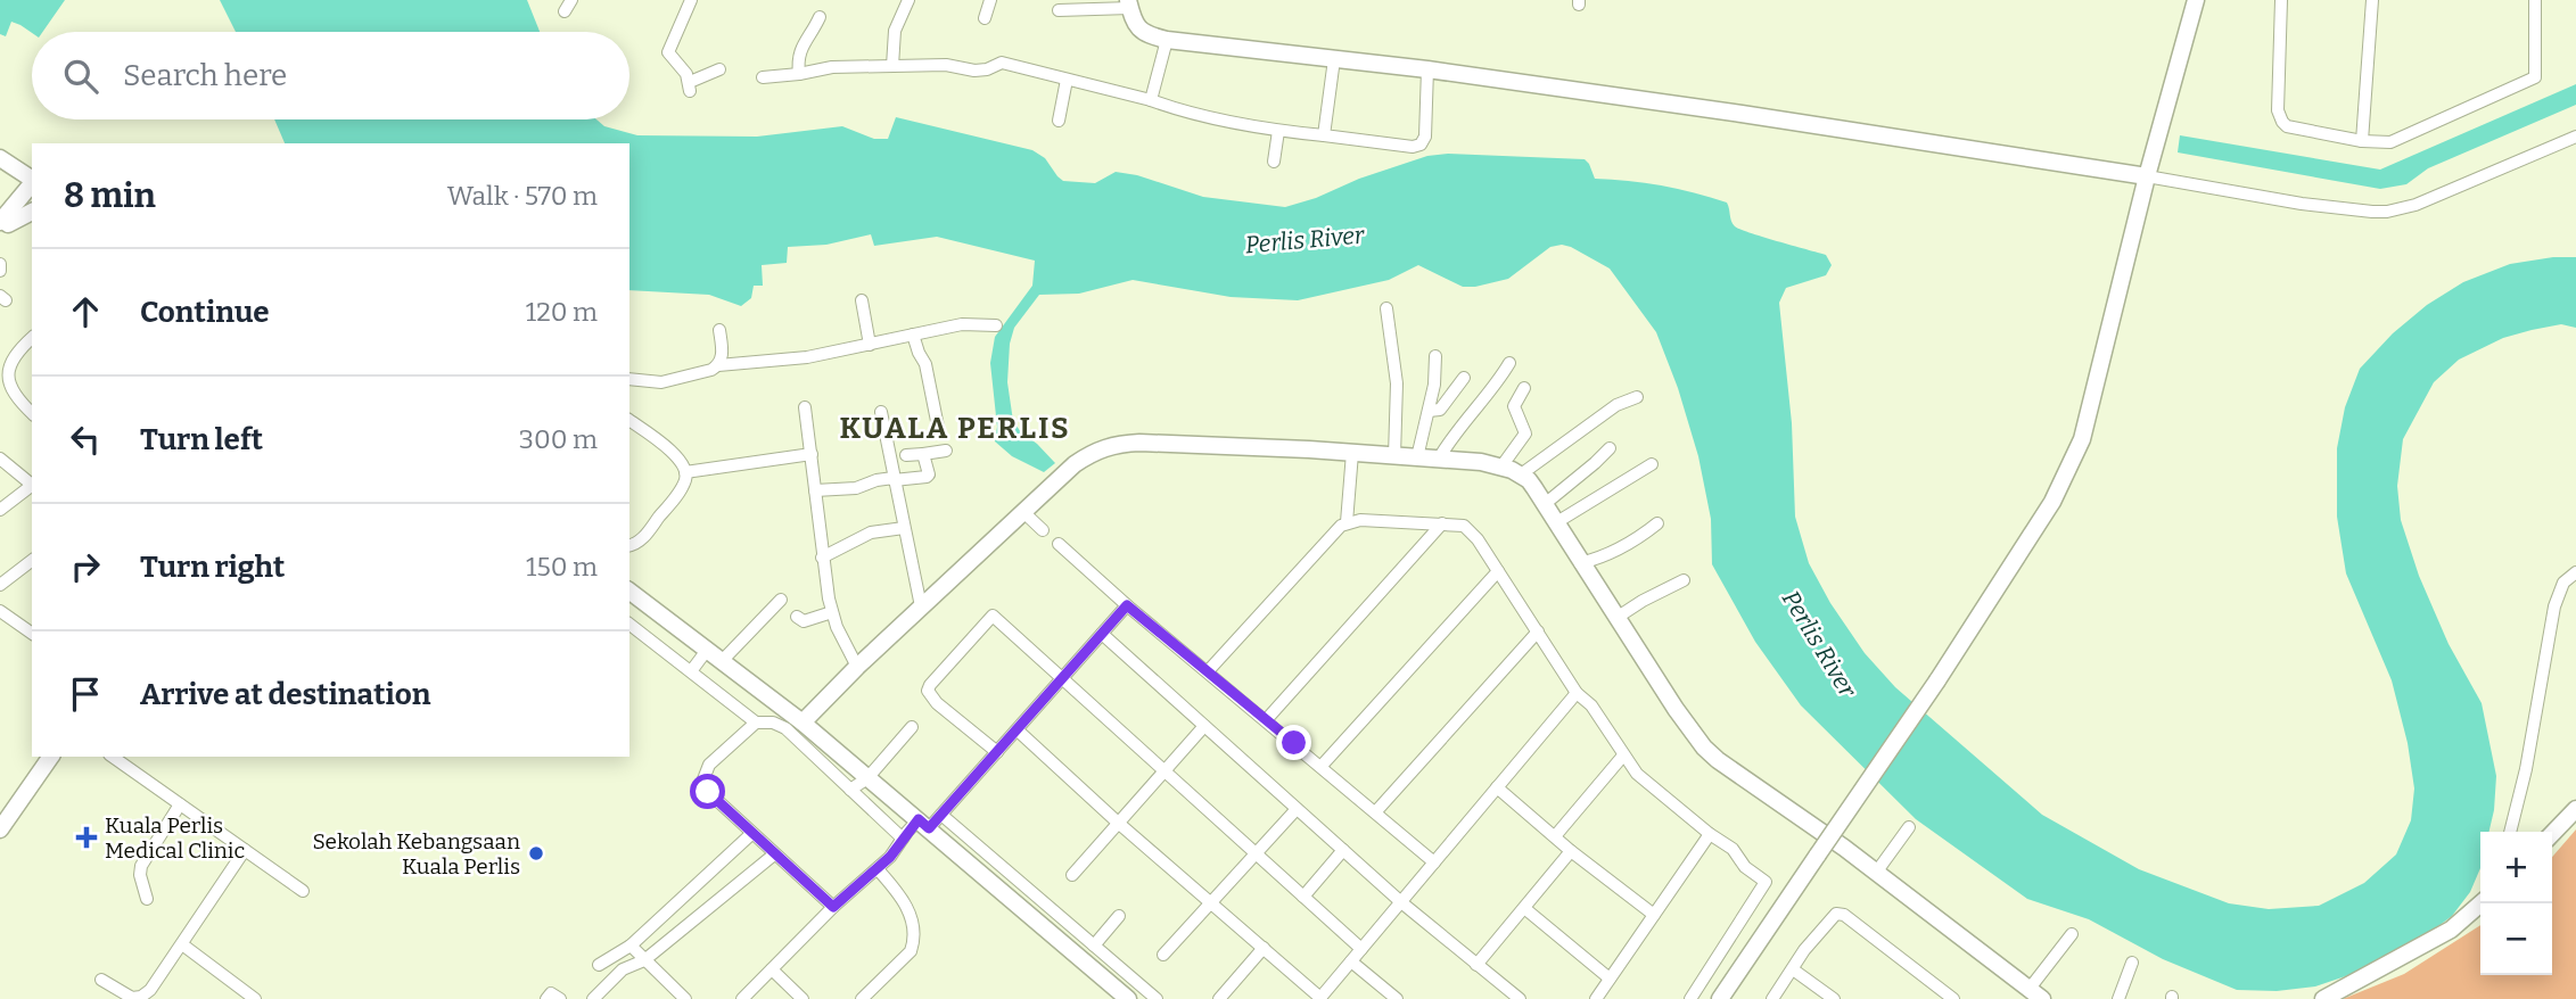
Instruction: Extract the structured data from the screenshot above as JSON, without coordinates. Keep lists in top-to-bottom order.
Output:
{
  "districts": ["KUALA PERLIS"],
  "water": ["Perlis River"],
  "places": {
    "health": ["Kuala Perlis Medical Clinic"],
    "other": ["Sekolah Kebangsaan Kuala Perlis"]
  },
  "page": {
    "search": "Search here",
    "heading": ["8 min", "Walk · 570 m"],
    "list": [
      ["Continue", "120 m"],
      ["Turn left", "300 m"],
      ["Turn right", "150 m"],
      "Arrive at destination"
    ],
    "map_buttons": ["+", "−"]
  }
}
